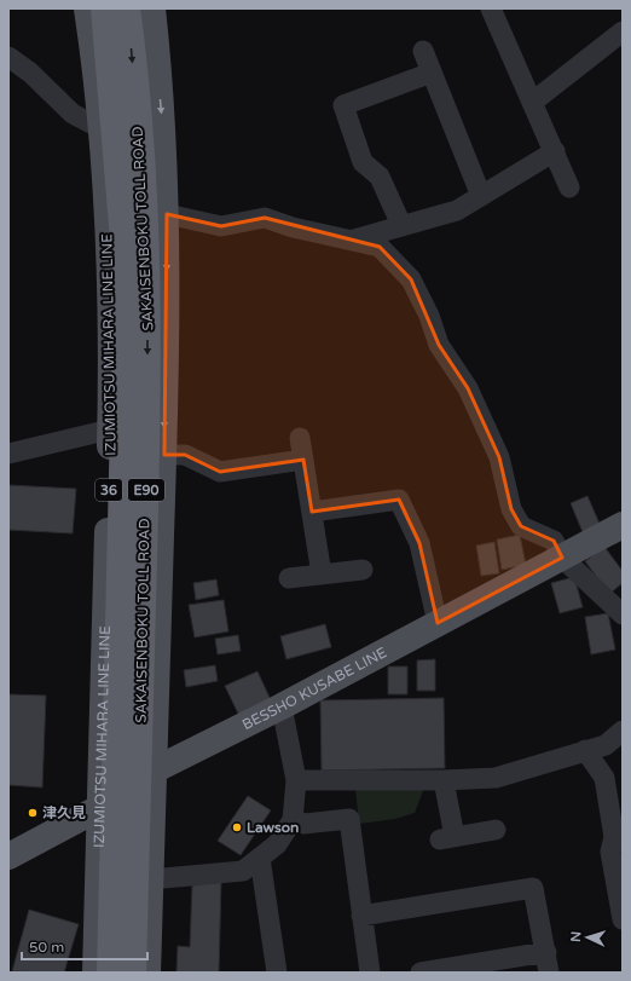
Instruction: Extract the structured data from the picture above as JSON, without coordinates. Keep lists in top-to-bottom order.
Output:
{
  "streets": {
    "highway": ["SAKAISENBOKU TOLL ROAD", "E90"],
    "main road": ["IZUMIOTSU MIHARA LINE LINE", "36", "BESSHO KUSABE LINE"]
  },
  "crossings": [
    ["IZUMIOTSU MIHARA LINE LINE", "BESSHO KUSABE LINE"]
  ],
  "places": ["津久見", "Lawson"],
  "scale_bar": "50 m",
  "north": "left"
}
